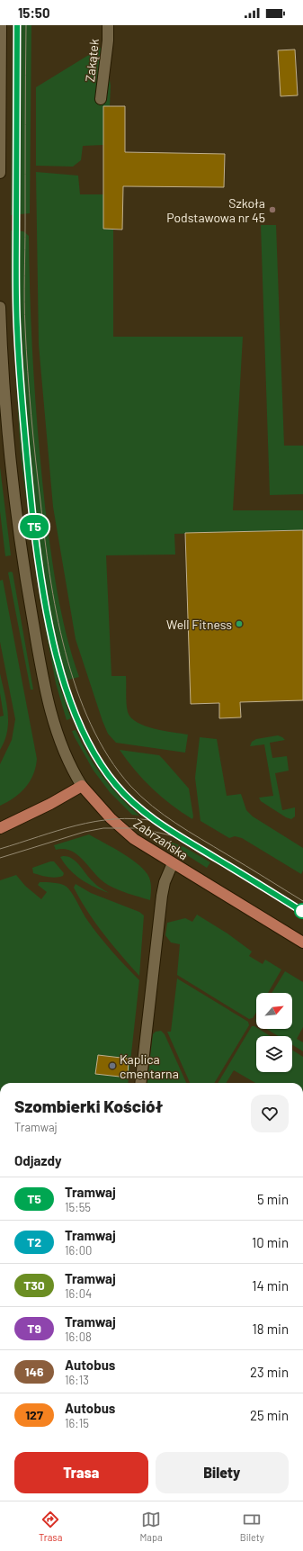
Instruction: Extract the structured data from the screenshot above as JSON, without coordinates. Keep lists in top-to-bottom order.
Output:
{
  "streets": {
    "main road": ["Zabrzańska"],
    "street": ["Zakątek"]
  },
  "places": ["Szkoła Podstawowa nr 45", "Well Fitness", "Kaplica cmentarna"],
  "lines": ["tram line T5"],
  "north": "top right",
  "page": {
    "status": "15:50",
    "on_map": "T5",
    "heading": [
      ["Szombierki Kościół", "Tramwaj"],
      "Odjazdy"
    ],
    "list": [
      {
        "mark": "T5",
        "name": "Tramwaj",
        "note": "15:55",
        "value": "5 min"
      },
      {
        "mark": "T2",
        "name": "Tramwaj",
        "note": "16:00",
        "value": "10 min"
      },
      {
        "mark": "T30",
        "name": "Tramwaj",
        "note": "16:04",
        "value": "14 min"
      },
      {
        "mark": "T9",
        "name": "Tramwaj",
        "note": "16:08",
        "value": "18 min"
      },
      {
        "mark": "146",
        "name": "Autobus",
        "note": "16:13",
        "value": "23 min"
      },
      {
        "mark": "127",
        "name": "Autobus",
        "note": "16:15",
        "value": "25 min"
      }
    ],
    "buttons": ["Trasa", "Bilety"],
    "tabs": ["Trasa", "Mapa", "Bilety"]
  }
}
